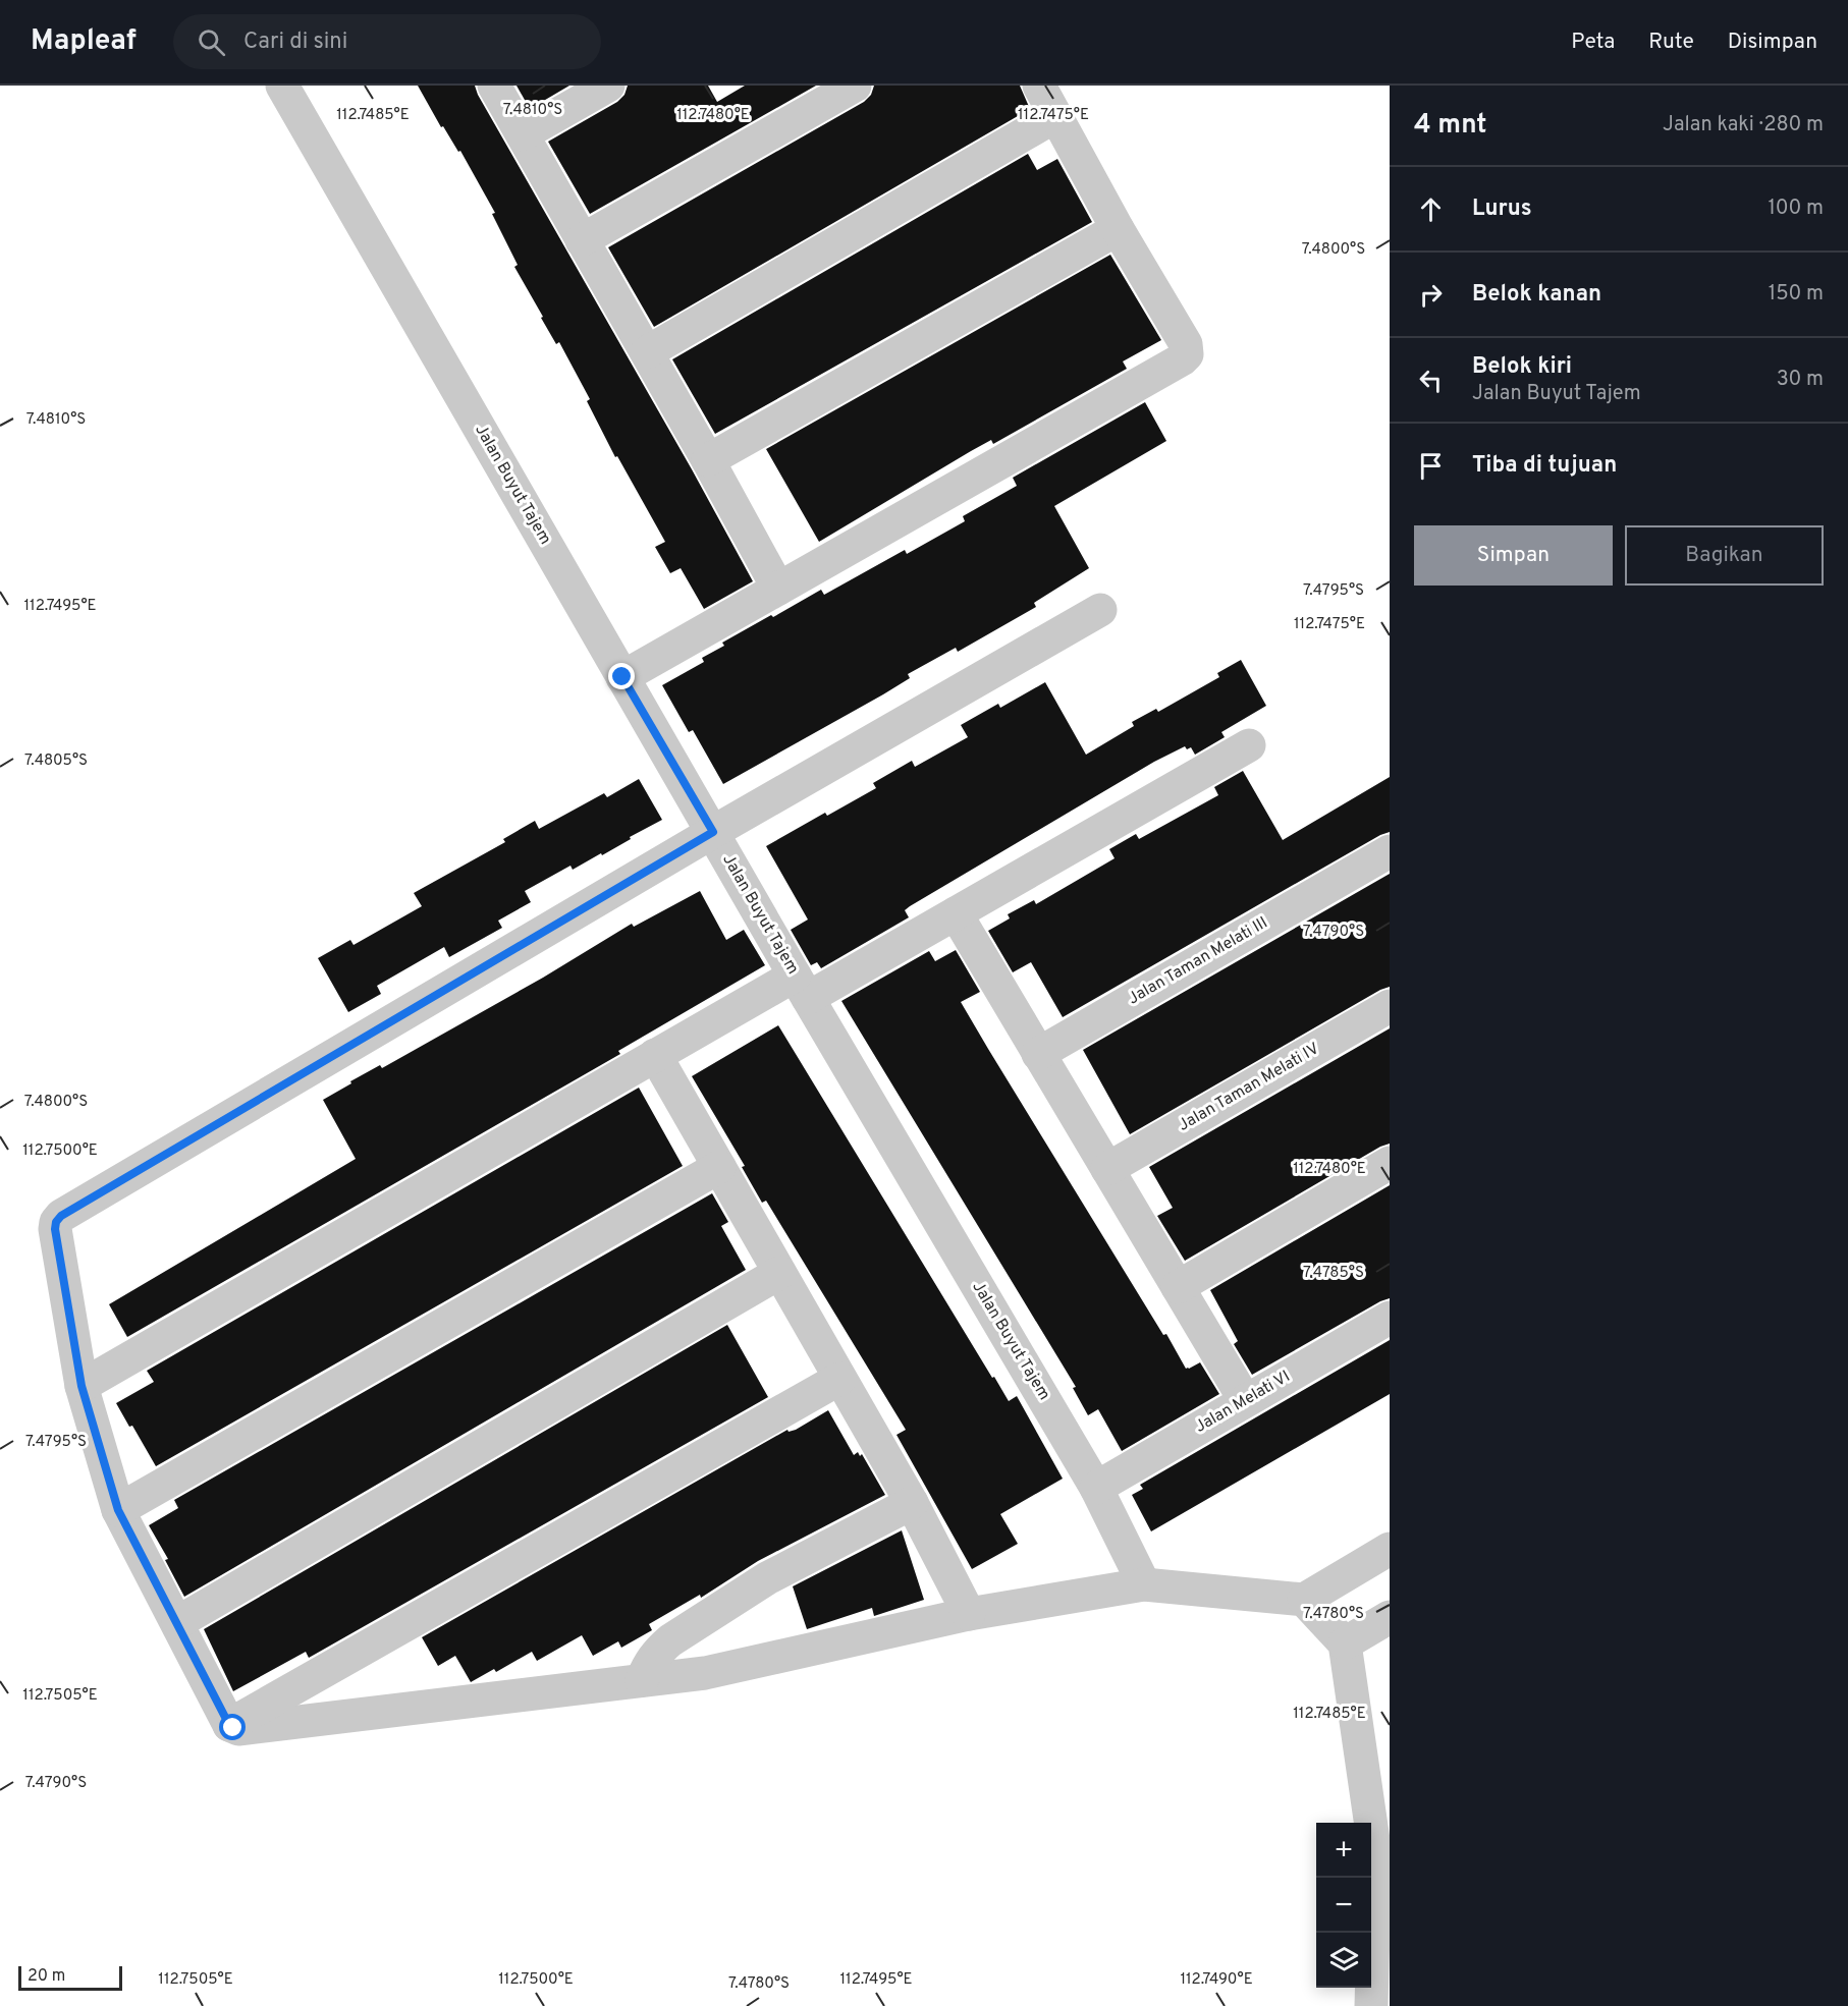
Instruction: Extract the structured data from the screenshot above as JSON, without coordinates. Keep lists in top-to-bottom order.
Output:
{
  "streets": {
    "street": [
      "Jalan Buyut Tajem",
      "Jalan Taman Melati III",
      "Jalan Taman Melati IV",
      "Jalan Melati VI"
    ]
  },
  "crossings": [
    ["Jalan Buyut Tajem", "Jalan Melati VI"]
  ],
  "scale_bar": "20 m",
  "page": {
    "header": "Mapleaf",
    "search": "Cari di sini",
    "nav": ["Peta", "Rute", "Disimpan"],
    "heading": ["4 mnt", "Jalan kaki · 280 m"],
    "list": [
      ["Lurus", "100 m"],
      ["Belok kanan", "150 m"],
      ["Belok kiri", "Jalan Buyut Tajem", "30 m"],
      "Tiba di tujuan"
    ],
    "buttons": ["Simpan", "Bagikan"],
    "map_buttons": ["+", "−"],
    "scale": "20 m"
  },
  "coordinates": [
    "7.4810°S",
    "112.7485°E",
    "112.7480°E",
    "112.7475°E",
    "7.4800°S",
    "7.4795°S",
    "112.7495°E",
    "7.4805°S",
    "7.4790°S",
    "112.7500°E",
    "7.4785°S",
    "7.4780°S",
    "112.7505°E",
    "112.7490°E"
  ]
}
